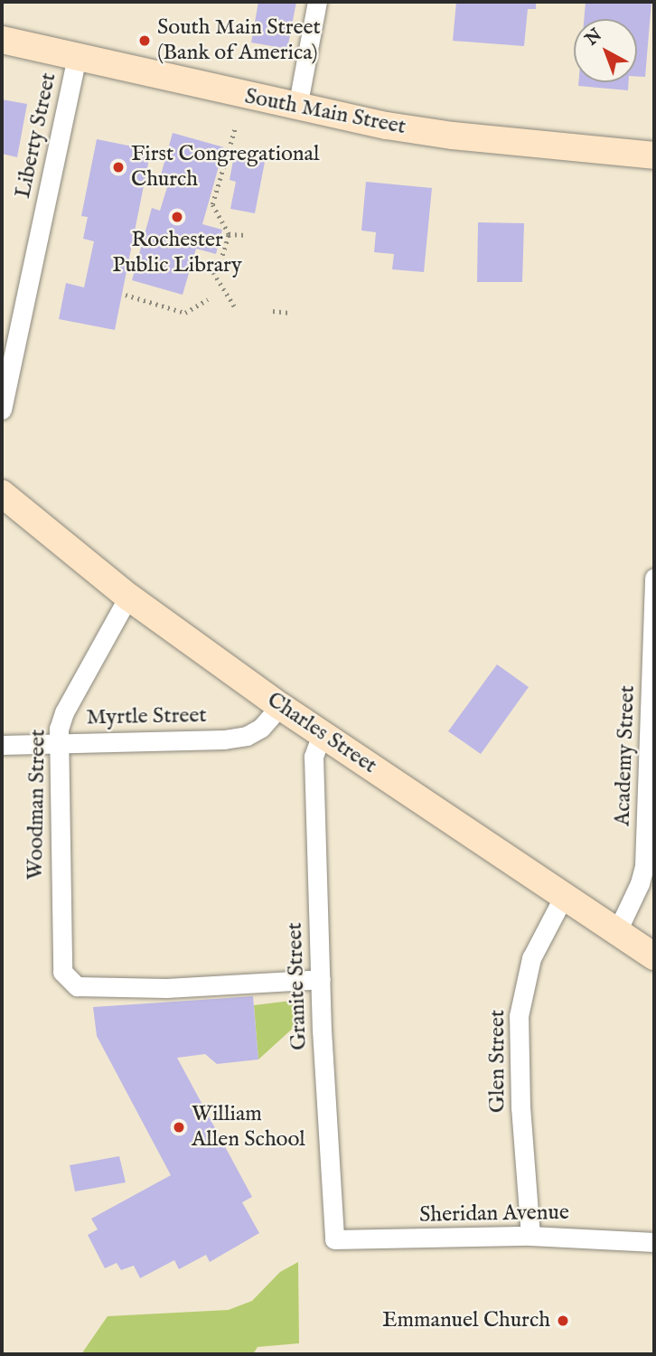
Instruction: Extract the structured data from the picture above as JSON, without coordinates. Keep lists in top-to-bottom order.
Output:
{
  "streets": {
    "street": [
      "South Main Street",
      "Liberty Street",
      "Myrtle Street",
      "Charles Street",
      "Academy Street",
      "Woodman Street",
      "Granite Street",
      "Glen Street",
      "Sheridan Avenue"
    ]
  },
  "crossings": [
    ["South Main Street", "Liberty Street"],
    ["Myrtle Street", "Charles Street"],
    ["Myrtle Street", "Woodman Street"],
    ["Charles Street", "Academy Street"],
    ["Charles Street", "Woodman Street"],
    ["Charles Street", "Granite Street"],
    ["Charles Street", "Glen Street"],
    ["Woodman Street", "Granite Street"],
    ["Granite Street", "Sheridan Avenue"],
    ["Glen Street", "Sheridan Avenue"]
  ],
  "places": [
    "South Main Street (Bank of America)",
    "First Congregational Church",
    "Rochester Public Library",
    "William Allen School",
    "Emmanuel Church"
  ],
  "north": "top left"
}
